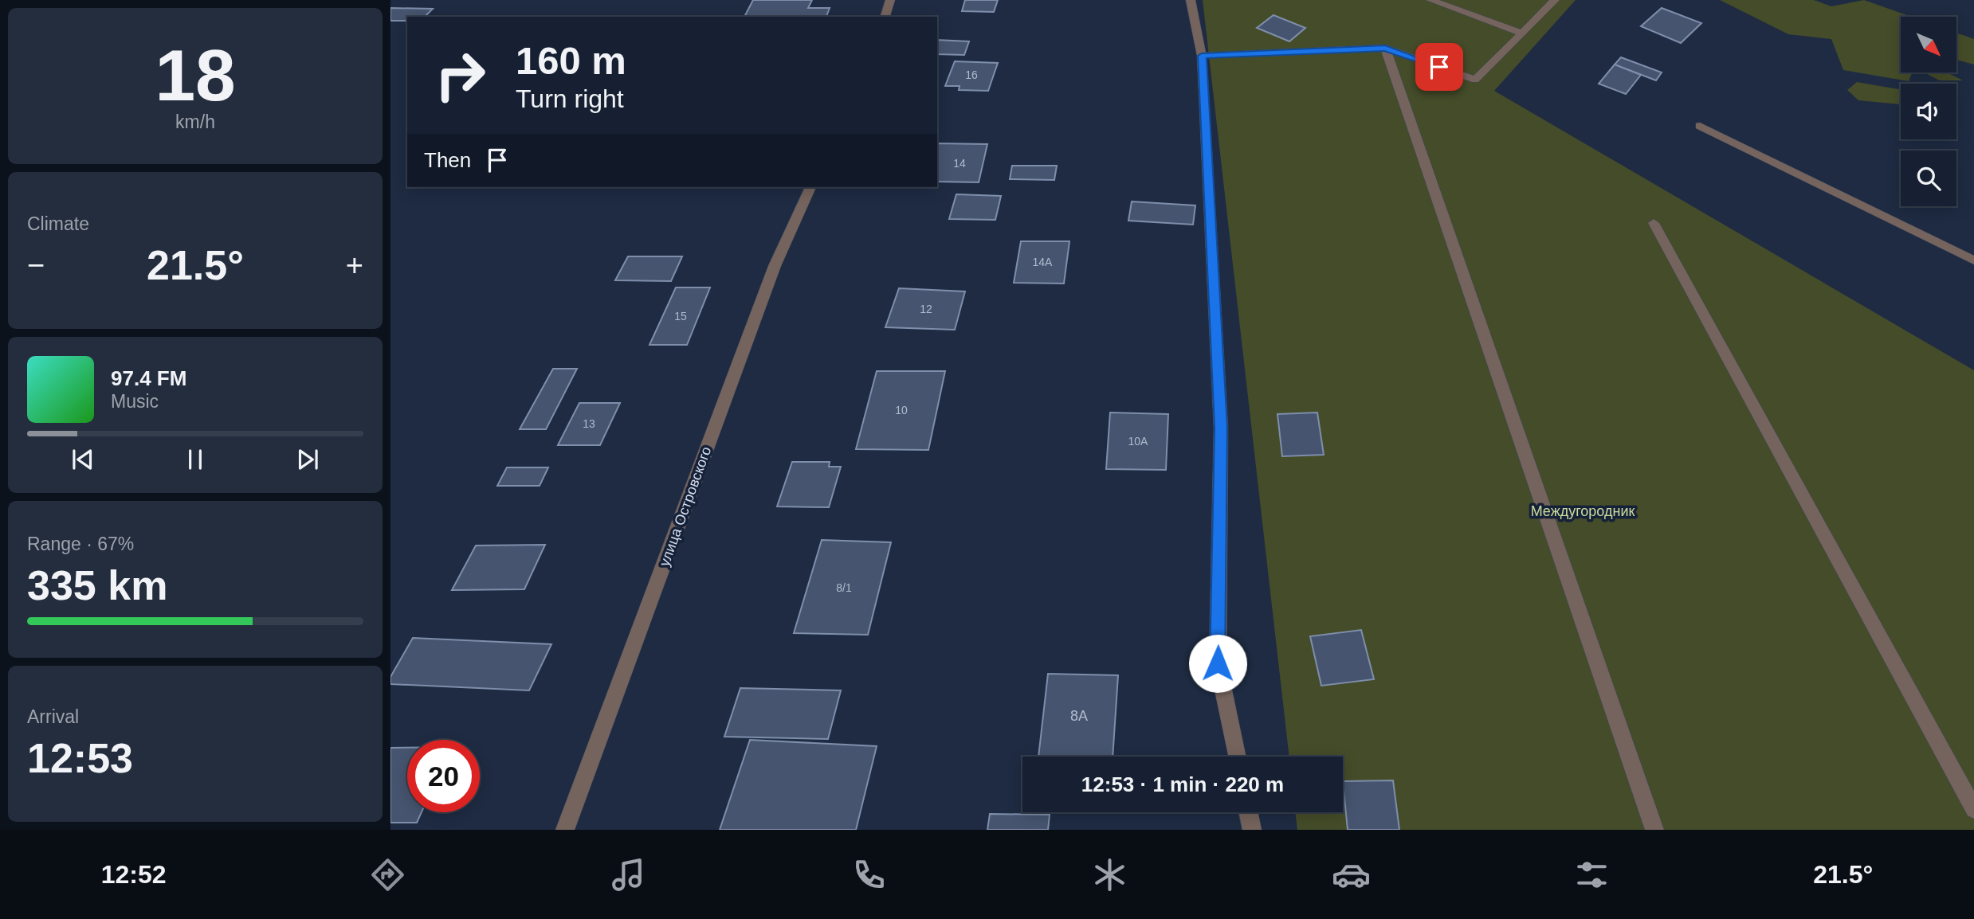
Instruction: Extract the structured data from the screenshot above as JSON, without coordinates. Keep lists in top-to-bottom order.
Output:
{
  "streets": {
    "street": ["улица Островского"]
  },
  "parks": ["Междугородник"],
  "house_numbers": [
    "16",
    "14",
    "14А",
    "12",
    "15",
    "10",
    "13",
    "10А",
    "8/1",
    "8А"
  ],
  "north": "bottom right",
  "page": {
    "tile": [
      ["18", "km/h"],
      "Climate",
      ["Range · 67%", "335 km"],
      ["Arrival", "12:53"]
    ],
    "turn": ["160 m", "Turn right"],
    "then": "Then",
    "heat": ["−", "21.5°", "+"],
    "song": ["97.4 FM", "Music"],
    "limit": "20",
    "trip": "12:53 · 1 min · 220 m",
    "tabs": ["12:52", "21.5°"]
  }
}
